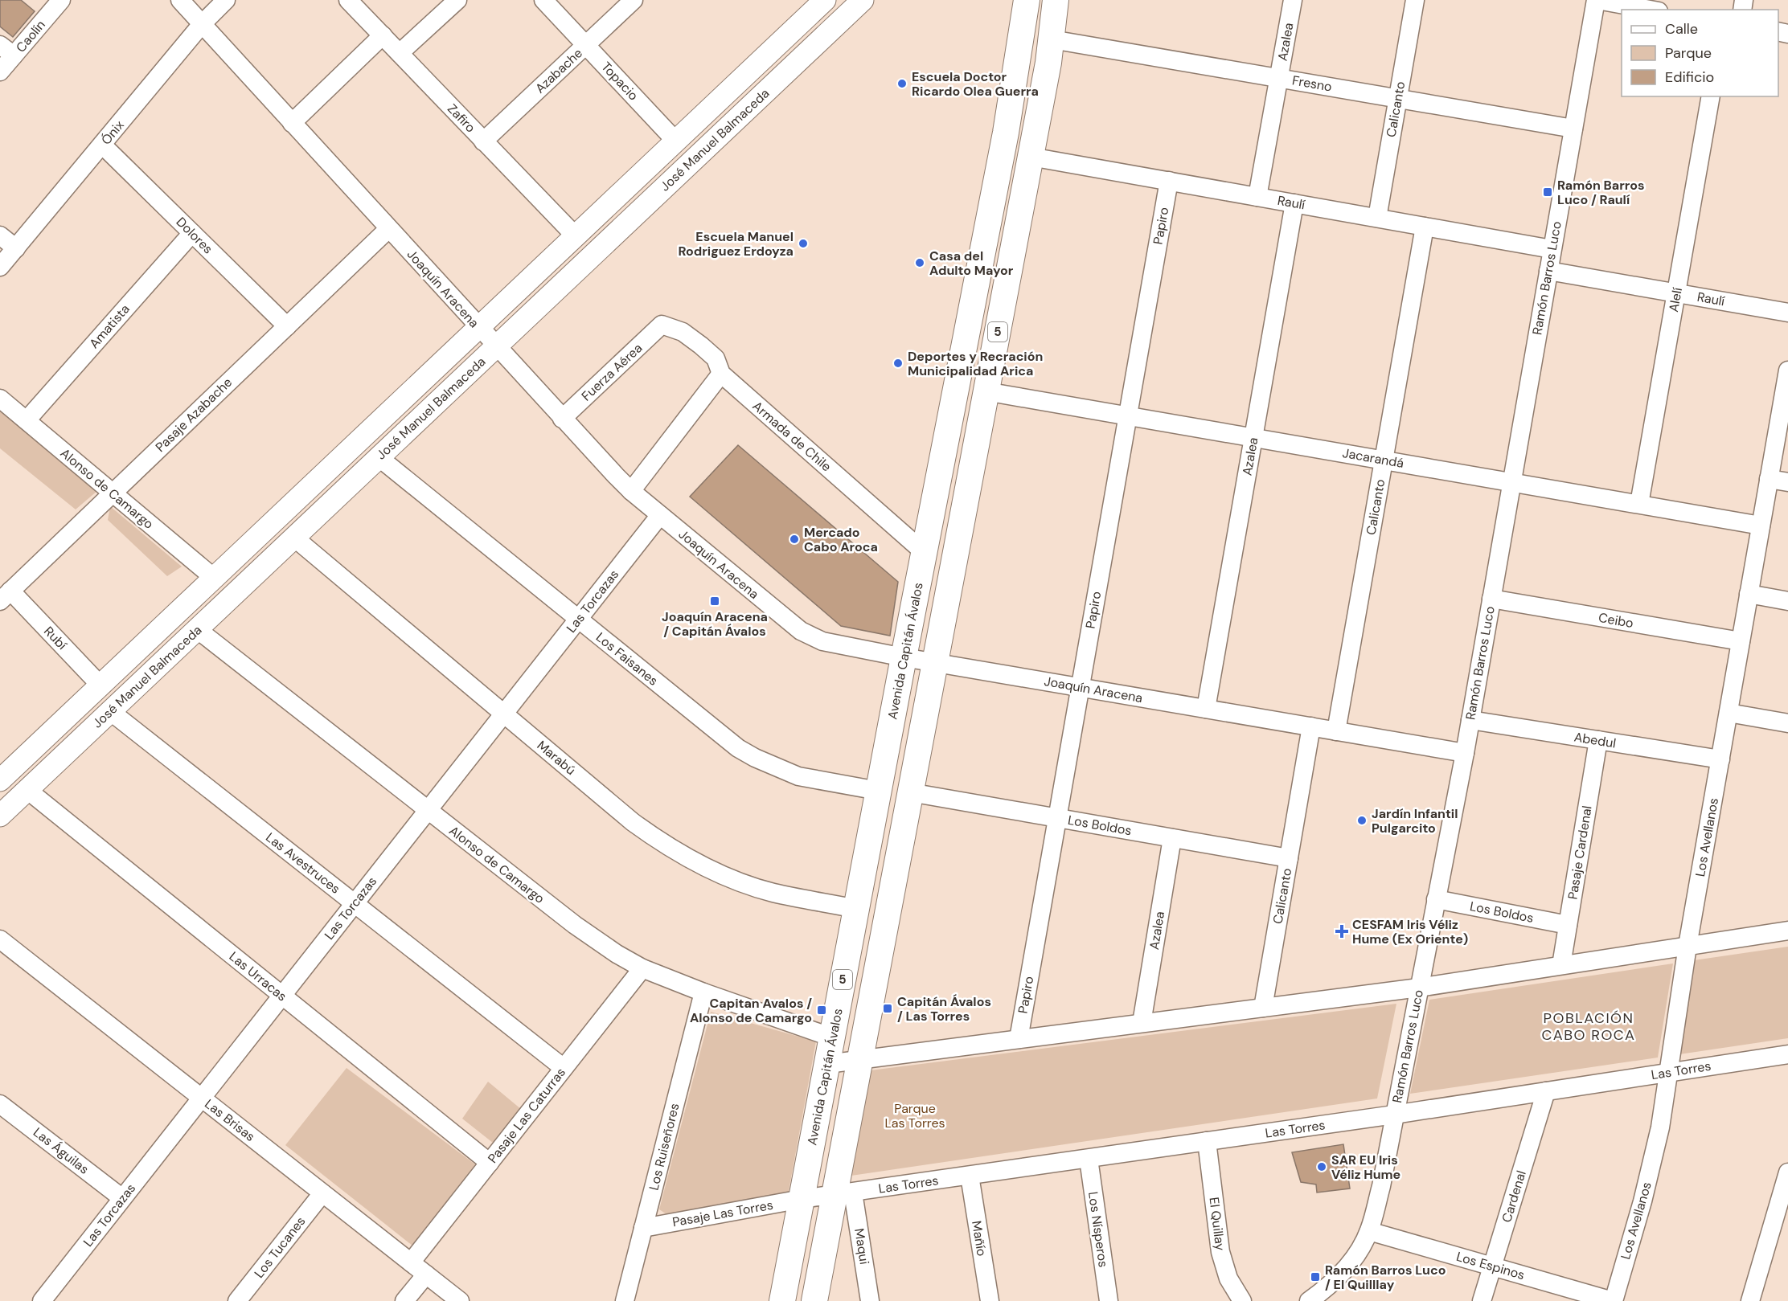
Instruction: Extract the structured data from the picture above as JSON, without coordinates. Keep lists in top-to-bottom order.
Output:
{
  "streets": {
    "highway": ["5", "Avenida Capitán Ávalos"],
    "main road": ["José Manuel Balmaceda"],
    "street": [
      "Caolín",
      "Azalea",
      "Azabache",
      "Topacio",
      "Fresno",
      "Calicanto",
      "Zafiro",
      "Ónix",
      "Raulí",
      "Papiro",
      "Dolores",
      "Ramón Barros Luco",
      "Joaquín Aracena",
      "Alelí",
      "Amatista",
      "Fuerza Aérea",
      "Pasaje Azabache",
      "Armada de Chile",
      "Jacarandá",
      "Alonso de Camargo",
      "Las Torcazas",
      "Ceibo",
      "Rubí",
      "Los Faisanes",
      "Abedul",
      "Marabú",
      "Los Boldos",
      "Los Avellanos",
      "Pasaje Cardenal",
      "Las Avestruces",
      "Las Urracas",
      "Las Torres",
      "Pasaje Las Caturras",
      "Las Brisas",
      "Los Ruiseñores",
      "Las Águilas",
      "Cardenal",
      "Pasaje Las Torres",
      "El Quillay",
      "Los Nísperos",
      "Mañío",
      "Maqui",
      "Los Tucanes",
      "Los Espinos"
    ]
  },
  "crossings": [
    ["Azalea", "Fresno"],
    ["Azalea", "Raulí"],
    ["Azalea", "Joaquín Aracena"],
    ["Azalea", "Jacarandá"],
    ["Azalea", "Los Boldos"],
    ["Azabache", "Topacio"],
    ["Azabache", "Zafiro"],
    ["Topacio", "José Manuel Balmaceda"],
    ["Fresno", "Calicanto"],
    ["Fresno", "Ramón Barros Luco"],
    ["Fresno", "5"],
    ["Calicanto", "Raulí"],
    ["Calicanto", "Joaquín Aracena"],
    ["Calicanto", "Jacarandá"],
    ["Calicanto", "Los Boldos"],
    ["Zafiro", "José Manuel Balmaceda"],
    ["Ónix", "Dolores"],
    ["Ónix", "Joaquín Aracena"],
    ["José Manuel Balmaceda", "Joaquín Aracena"],
    ["José Manuel Balmaceda", "Alonso de Camargo"],
    ["José Manuel Balmaceda", "Rubí"],
    ["José Manuel Balmaceda", "Los Faisanes"],
    ["José Manuel Balmaceda", "Marabú"],
    ["José Manuel Balmaceda", "Las Avestruces"],
    ["José Manuel Balmaceda", "Las Urracas"],
    ["Raulí", "Papiro"],
    ["Raulí", "Ramón Barros Luco"],
    ["Raulí", "Alelí"],
    ["Raulí", "5"],
    ["Papiro", "Joaquín Aracena"],
    ["Papiro", "Jacarandá"],
    ["Papiro", "Los Boldos"],
    ["Dolores", "Amatista"],
    ["Dolores", "Pasaje Azabache"],
    ["Ramón Barros Luco", "Joaquín Aracena"],
    ["Ramón Barros Luco", "Jacarandá"],
    ["Ramón Barros Luco", "Ceibo"],
    ["Ramón Barros Luco", "Abedul"],
    ["Ramón Barros Luco", "Los Boldos"],
    ["Ramón Barros Luco", "Las Torres"],
    ["Ramón Barros Luco", "Los Espinos"],
    ["Joaquín Aracena", "5"],
    ["Joaquín Aracena", "Fuerza Aérea"],
    ["Joaquín Aracena", "Pasaje Azabache"],
    ["Joaquín Aracena", "Las Torcazas"],
    ["Joaquín Aracena", "Avenida Capitán Ávalos"],
    ["Alelí", "Jacarandá"],
    ["Amatista", "Alonso de Camargo"],
    ["5", "Jacarandá"],
    ["5", "Los Boldos"],
    ["5", "Las Torres"],
    ["5", "Maqui"],
    ["Fuerza Aérea", "Armada de Chile"],
    ["Pasaje Azabache", "Alonso de Camargo"],
    ["Pasaje Azabache", "Rubí"],
    ["Armada de Chile", "Avenida Capitán Ávalos"],
    ["Jacarandá", "Los Avellanos"],
    ["Alonso de Camargo", "Las Torcazas"],
    ["Alonso de Camargo", "Avenida Capitán Ávalos"],
    ["Alonso de Camargo", "Pasaje Las Caturras"],
    ["Alonso de Camargo", "Los Ruiseñores"],
    ["Las Torcazas", "Los Faisanes"],
    ["Las Torcazas", "Marabú"],
    ["Las Torcazas", "Las Avestruces"],
    ["Las Torcazas", "Las Urracas"],
    ["Las Torcazas", "Las Brisas"],
    ["Las Torcazas", "Las Águilas"],
    ["Ceibo", "Los Avellanos"],
    ["Avenida Capitán Ávalos", "Los Faisanes"],
    ["Avenida Capitán Ávalos", "Marabú"],
    ["Avenida Capitán Ávalos", "Las Torres"],
    ["Avenida Capitán Ávalos", "Pasaje Las Torres"],
    ["Abedul", "Los Avellanos"],
    ["Abedul", "Pasaje Cardenal"],
    ["Los Boldos", "Pasaje Cardenal"],
    ["Los Avellanos", "Las Torres"],
    ["Los Avellanos", "Los Espinos"],
    ["Las Avestruces", "Pasaje Las Caturras"],
    ["Las Urracas", "Pasaje Las Caturras"],
    ["Las Torres", "Cardenal"],
    ["Las Torres", "Pasaje Las Torres"],
    ["Las Torres", "El Quillay"],
    ["Las Torres", "Los Nísperos"],
    ["Las Torres", "Mañío"],
    ["Las Torres", "Maqui"],
    ["Pasaje Las Caturras", "Las Brisas"],
    ["Las Brisas", "Los Tucanes"],
    ["Los Ruiseñores", "Pasaje Las Torres"],
    ["Cardenal", "Los Espinos"]
  ],
  "districts": ["POBLACIÓN CABO ROCA"],
  "parks": ["Parque Las Torres"],
  "places": {
    "other": [
      "Escuela Doctor Ricardo Olea Guerra",
      "Escuela Manuel Rodriguez Erdoyza",
      "Casa del Adulto Mayor",
      "Deportes y Recración Municipalidad Arica",
      "Mercado Cabo Aroca",
      "Jardín Infantil Pulgarcito",
      "SAR EU Iris Véliz Hume"
    ],
    "transit": [
      "Ramón Barros Luco / Raulí",
      "Joaquín Aracena / Capitán Ávalos",
      "Capitán Ávalos / Las Torres",
      "Capitan Avalos / Alonso de Camargo",
      "Ramón Barros Luco / El Quilllay"
    ],
    "health": ["CESFAM Iris Véliz Hume (Ex Oriente)"]
  },
  "legend": ["Calle", "Parque", "Edificio"]
}
